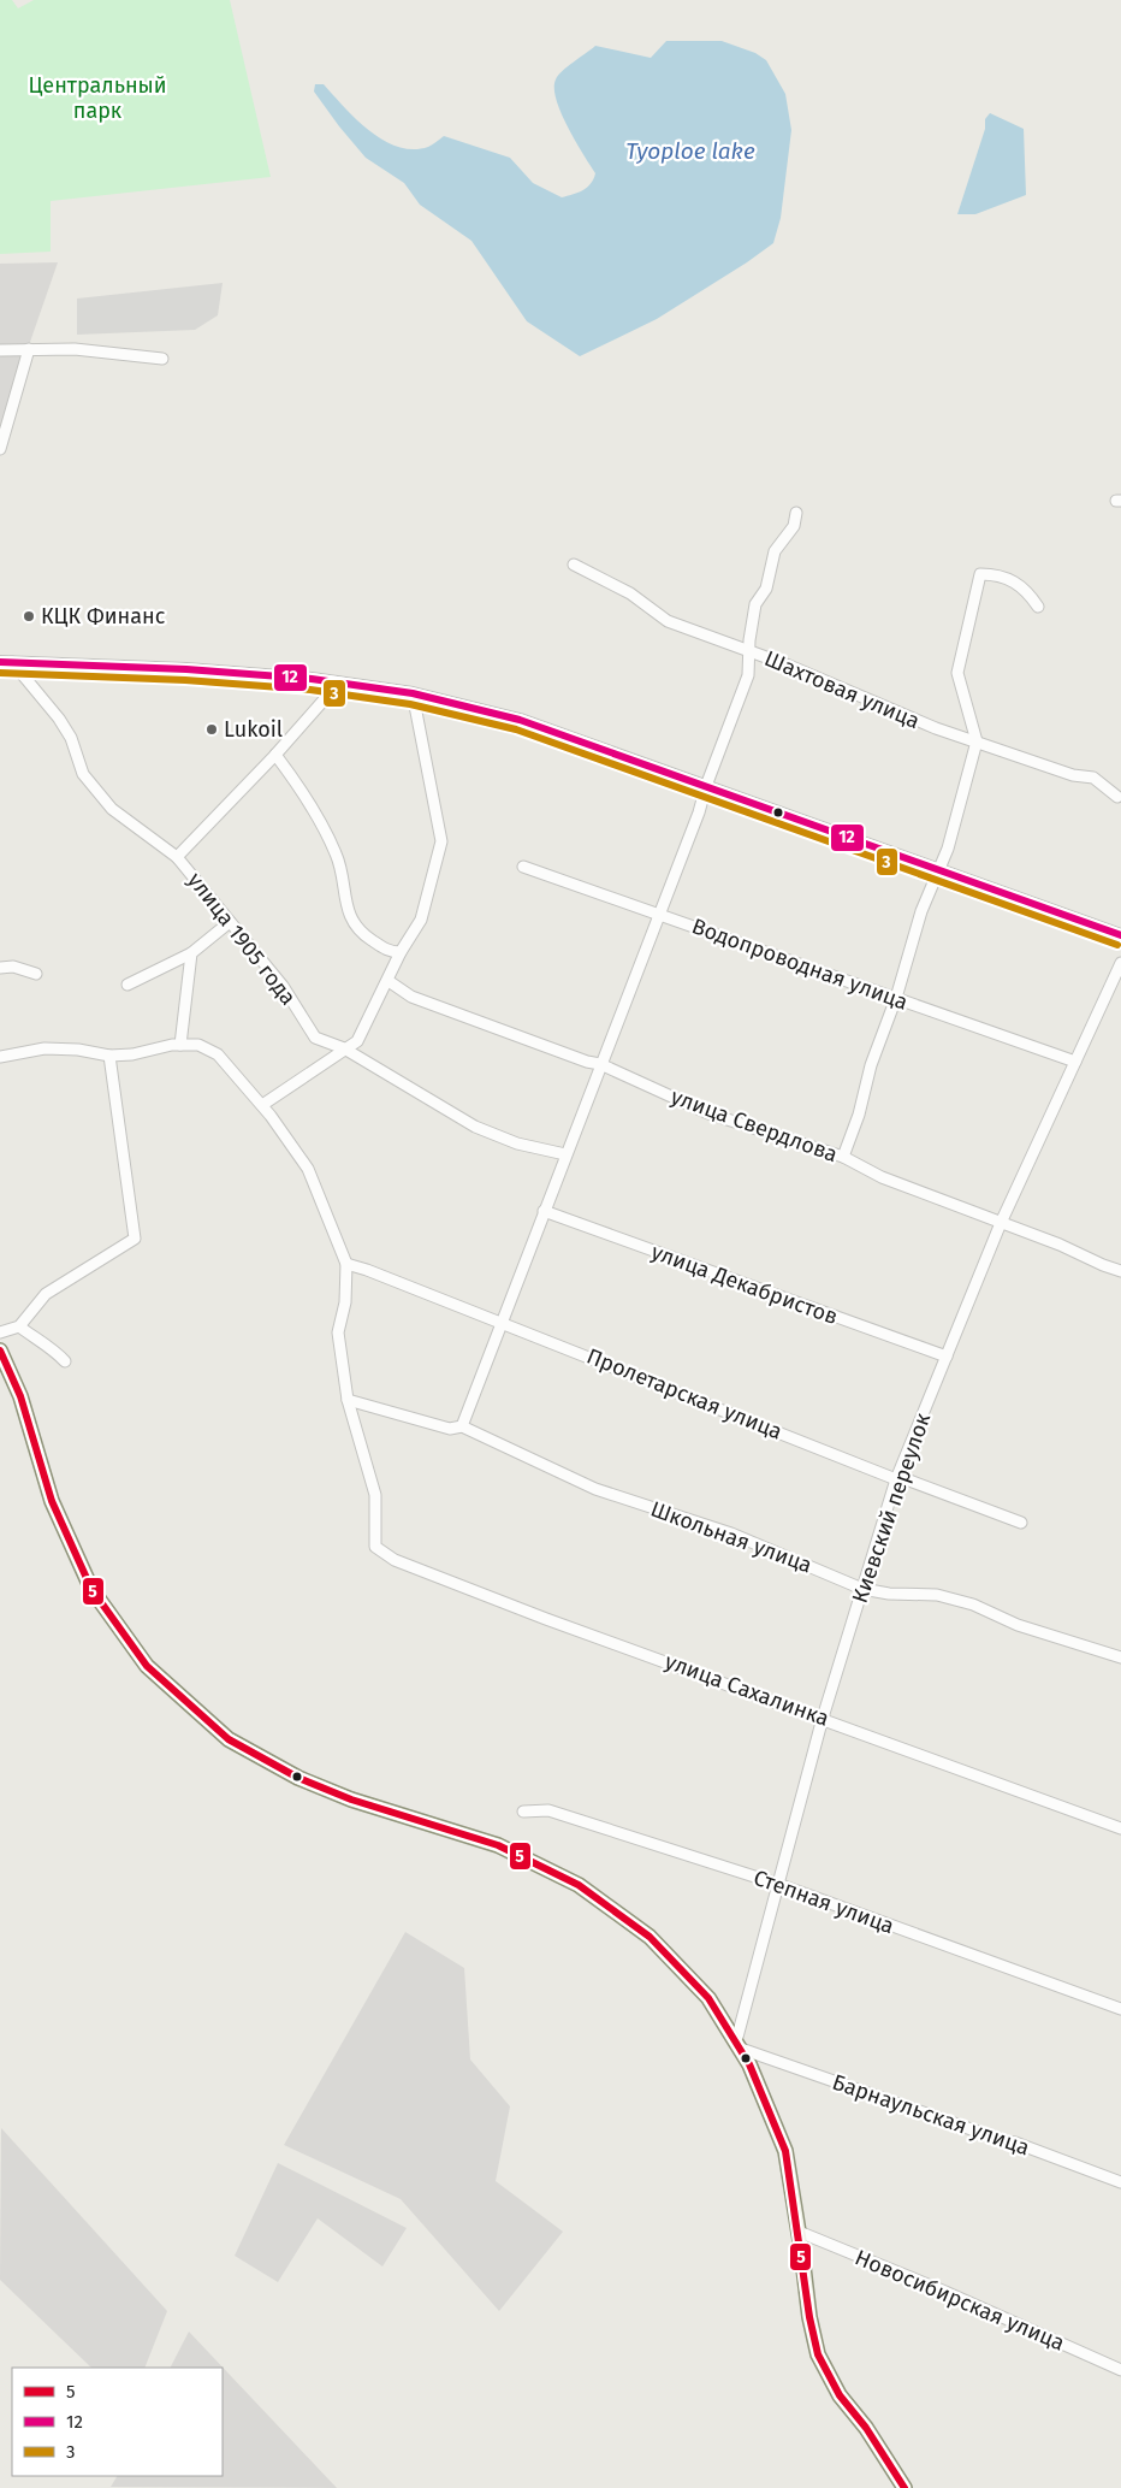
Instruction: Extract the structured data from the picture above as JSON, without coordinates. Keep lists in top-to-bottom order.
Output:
{
  "streets": {
    "street": [
      "Шахтовая улица",
      "улица 1905 года",
      "Водопроводная улица",
      "улица Свердлова",
      "улица Декабристов",
      "Пролетарская улица",
      "Киевский переулок",
      "Школьная улица",
      "улица Сахалинка",
      "Степная улица",
      "Барнаульская улица",
      "Новосибирская улица"
    ]
  },
  "crossings": [
    ["Водопроводная улица", "Киевский переулок"],
    ["улица Свердлова", "Киевский переулок"],
    ["улица Декабристов", "Киевский переулок"],
    ["Пролетарская улица", "Киевский переулок"],
    ["Киевский переулок", "Школьная улица"],
    ["Киевский переулок", "улица Сахалинка"],
    ["Киевский переулок", "Степная улица"],
    ["Киевский переулок", "Барнаульская улица"],
    ["Школьная улица", "улица Сахалинка"]
  ],
  "water": ["Tyoploe lake"],
  "parks": ["Центральный парк"],
  "places": ["КЦК Финанс", "Lukoil"],
  "lines": ["transit line 12", "transit line 3", "transit line 5"],
  "legend": ["5", "12", "3"]
}
